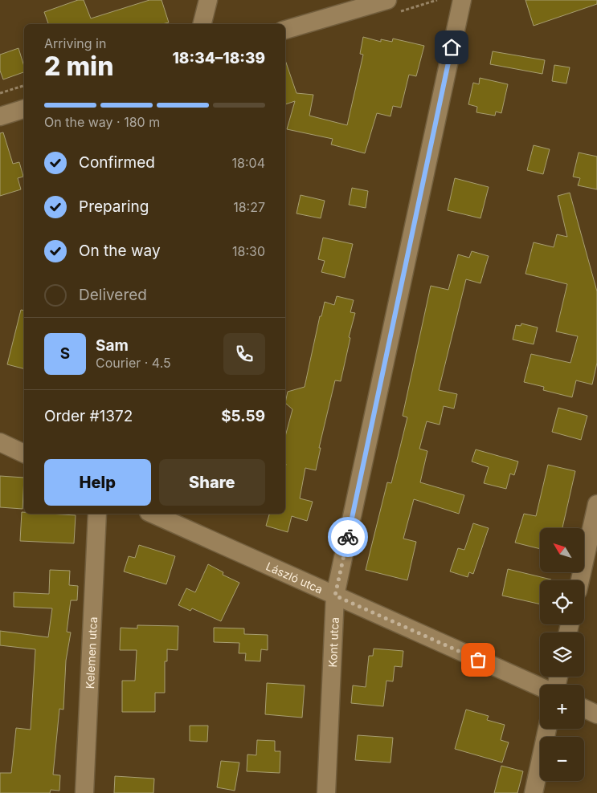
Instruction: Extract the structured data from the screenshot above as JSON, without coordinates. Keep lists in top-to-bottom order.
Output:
{
  "streets": {
    "street": ["László utca", "Kont utca", "Kelemen utca"]
  },
  "crossings": [
    ["László utca", "Kont utca"]
  ],
  "north": "top left",
  "page": {
    "heading": ["2 min", "Arriving in", "18:34–18:39"],
    "panel": [
      "Sam",
      "Courier · 4.5",
      "Order #1372",
      "$5.59"
    ],
    "bar": "On the way · 180 m",
    "list": [
      ["Confirmed", "18:04"],
      ["Preparing", "18:27"],
      ["On the way", "18:30"],
      "Delivered"
    ],
    "round": "S",
    "buttons": ["Help", "Share"],
    "map_buttons": ["+", "−"]
  }
}
